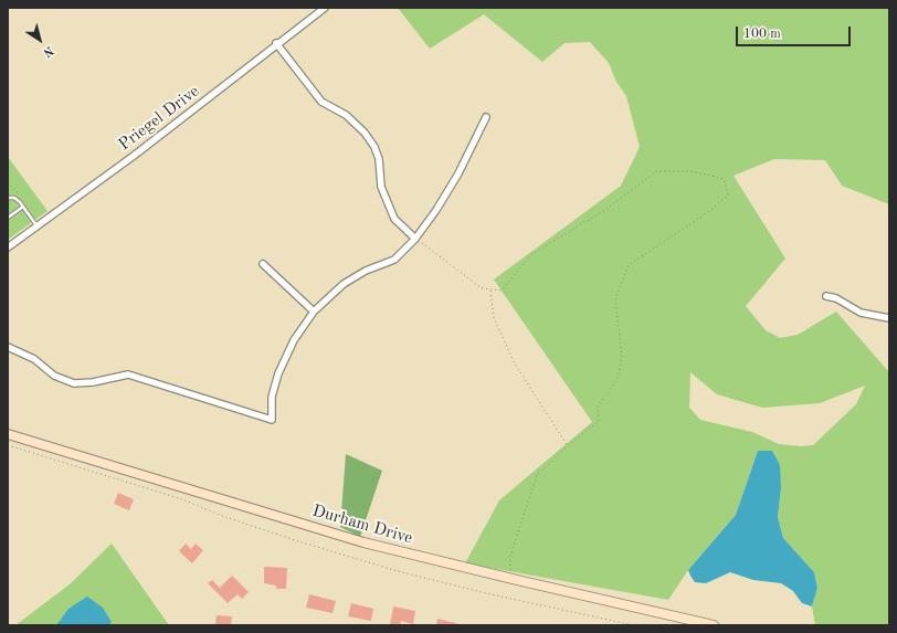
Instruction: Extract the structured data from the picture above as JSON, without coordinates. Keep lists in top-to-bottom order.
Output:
{
  "streets": {
    "street": ["Priegel Drive", "Durham Drive"]
  },
  "scale_bar": "100 m",
  "north": "bottom right"
}
